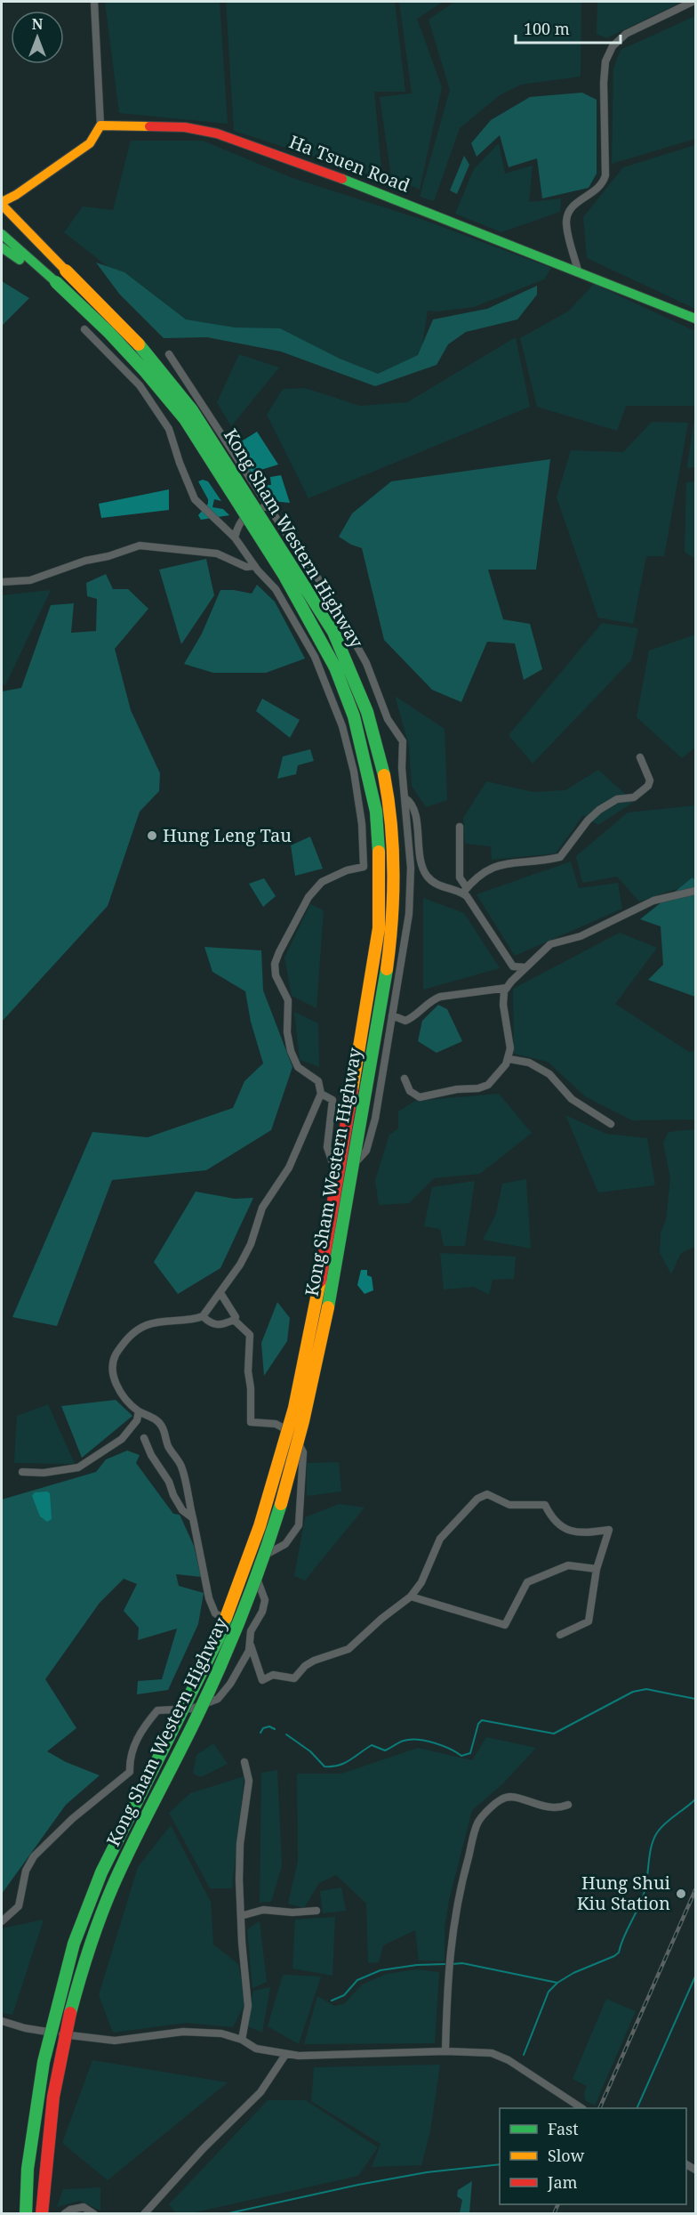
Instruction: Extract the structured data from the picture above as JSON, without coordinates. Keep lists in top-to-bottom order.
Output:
{
  "streets": {
    "main road": ["Ha Tsuen Road", "Kong Sham Western Highway"]
  },
  "places": ["Hung Leng Tau", "Hung Shui Kiu Station"],
  "legend": ["Fast", "Slow", "Jam"],
  "scale_bar": "100 m",
  "north": "top"
}
